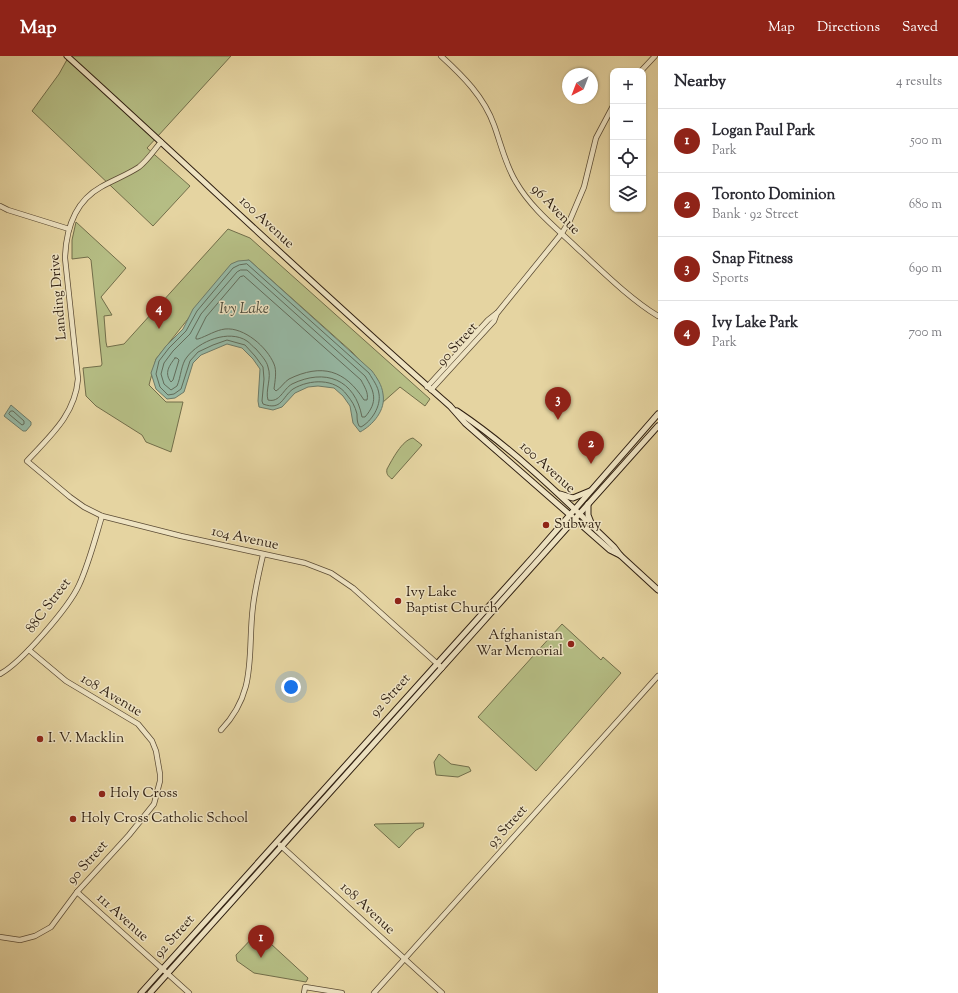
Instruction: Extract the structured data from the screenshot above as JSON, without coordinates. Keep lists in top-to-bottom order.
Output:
{
  "streets": {
    "main road": ["100 Avenue", "92 Street"],
    "street": [
      "96 Avenue",
      "Landing Drive",
      "90 Street",
      "104 Avenue",
      "88C Street",
      "108 Avenue",
      "93 Street",
      "111 Avenue"
    ]
  },
  "crossings": [
    ["96 Avenue", "90 Street"],
    ["100 Avenue", "Landing Drive"],
    ["100 Avenue", "90 Street"],
    ["100 Avenue", "92 Street"],
    ["Landing Drive", "104 Avenue"],
    ["90 Street", "108 Avenue"],
    ["90 Street", "111 Avenue"],
    ["104 Avenue", "88C Street"],
    ["104 Avenue", "92 Street"],
    ["88C Street", "108 Avenue"],
    ["108 Avenue", "92 Street"],
    ["108 Avenue", "93 Street"],
    ["92 Street", "111 Avenue"]
  ],
  "water": ["Ivy Lake"],
  "places": [
    "Subway",
    "Ivy Lake Baptist Church",
    "Afghanistan War Memorial",
    "I. V. Macklin",
    "Holy Cross",
    "Holy Cross Catholic School"
  ],
  "north": "bottom left",
  "page": {
    "header": "Map",
    "nav": ["Map", "Directions", "Saved"],
    "heading": ["Nearby", "4 results"],
    "map_buttons": ["+", "−"],
    "list": [
      {
        "mark": "1",
        "name": "Logan Paul Park",
        "note": "Park",
        "value": "500 m"
      },
      {
        "mark": "2",
        "name": "Toronto Dominion",
        "note": "Bank · 92 Street",
        "value": "680 m"
      },
      {
        "mark": "3",
        "name": "Snap Fitness",
        "note": "Sports",
        "value": "690 m"
      },
      {
        "mark": "4",
        "name": "Ivy Lake Park",
        "note": "Park",
        "value": "700 m"
      }
    ],
    "pins": [
      "4",
      "3",
      "2",
      "1"
    ]
  }
}
